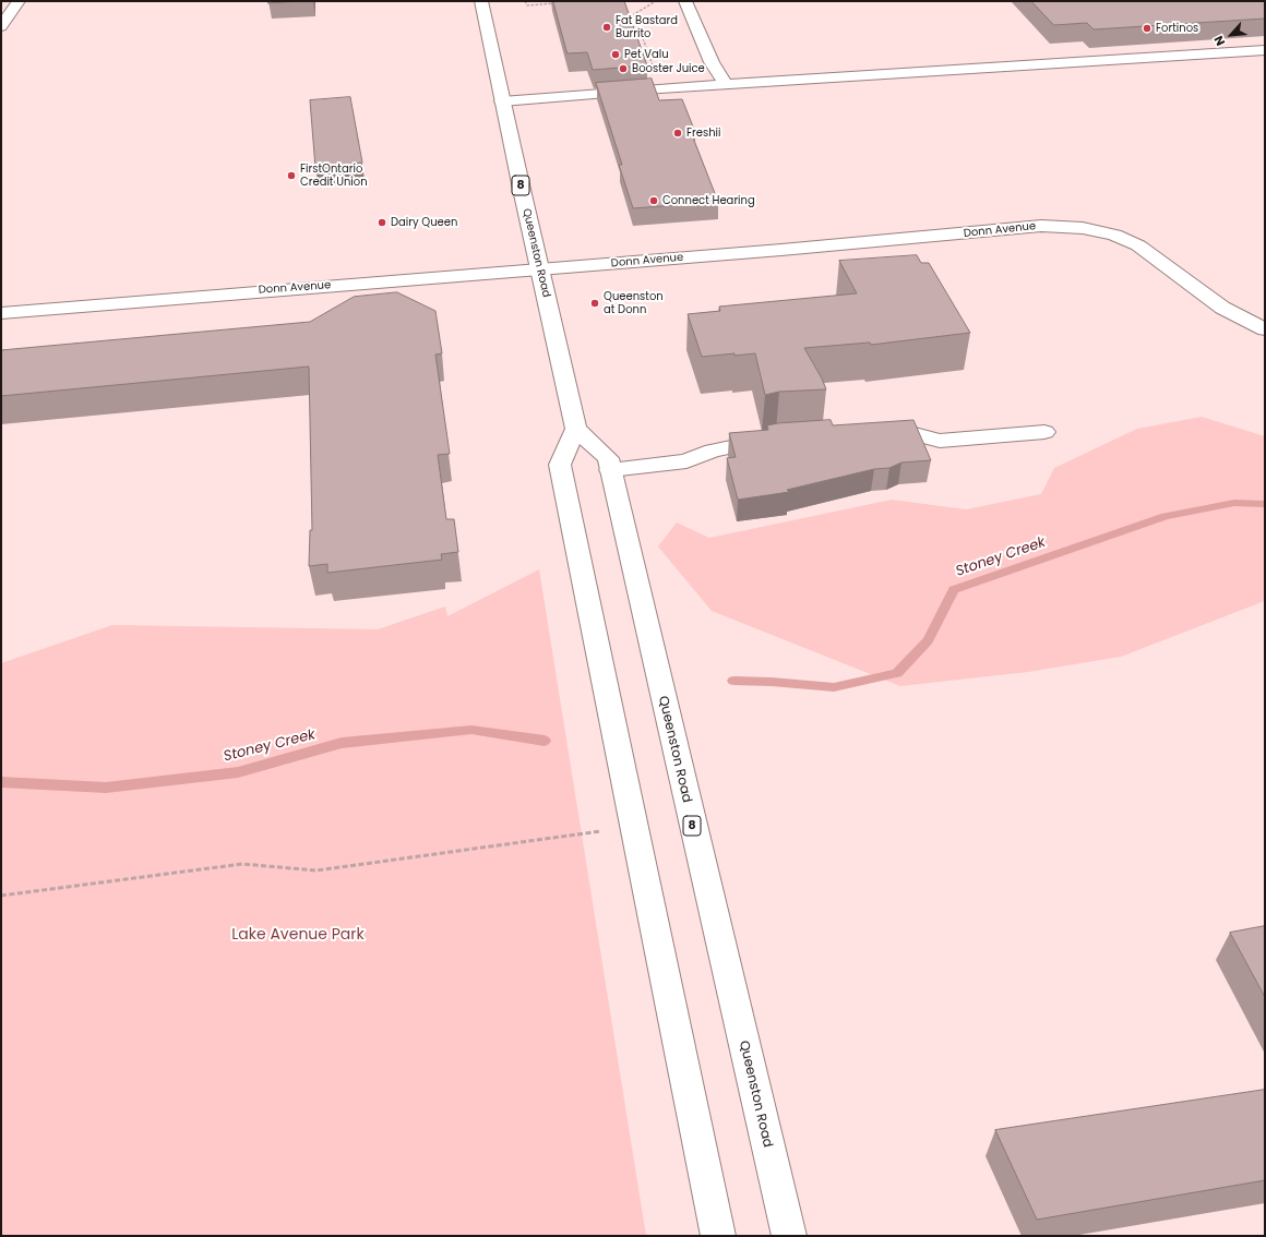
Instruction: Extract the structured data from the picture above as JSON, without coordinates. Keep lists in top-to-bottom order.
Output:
{
  "streets": {
    "main road": ["8", "Donn Avenue", "Queenston Road"]
  },
  "crossings": [
    ["Donn Avenue", "Queenston Road"]
  ],
  "water": ["Stoney Creek"],
  "parks": ["Lake Avenue Park"],
  "places": [
    "Fat Bastard Burrito",
    "Fortinos",
    "Pet Valu",
    "Booster Juice",
    "Freshii",
    "FirstOntario Credit Union",
    "Connect Hearing",
    "Dairy Queen",
    "Queenston at Donn"
  ],
  "north": "bottom left"
}
